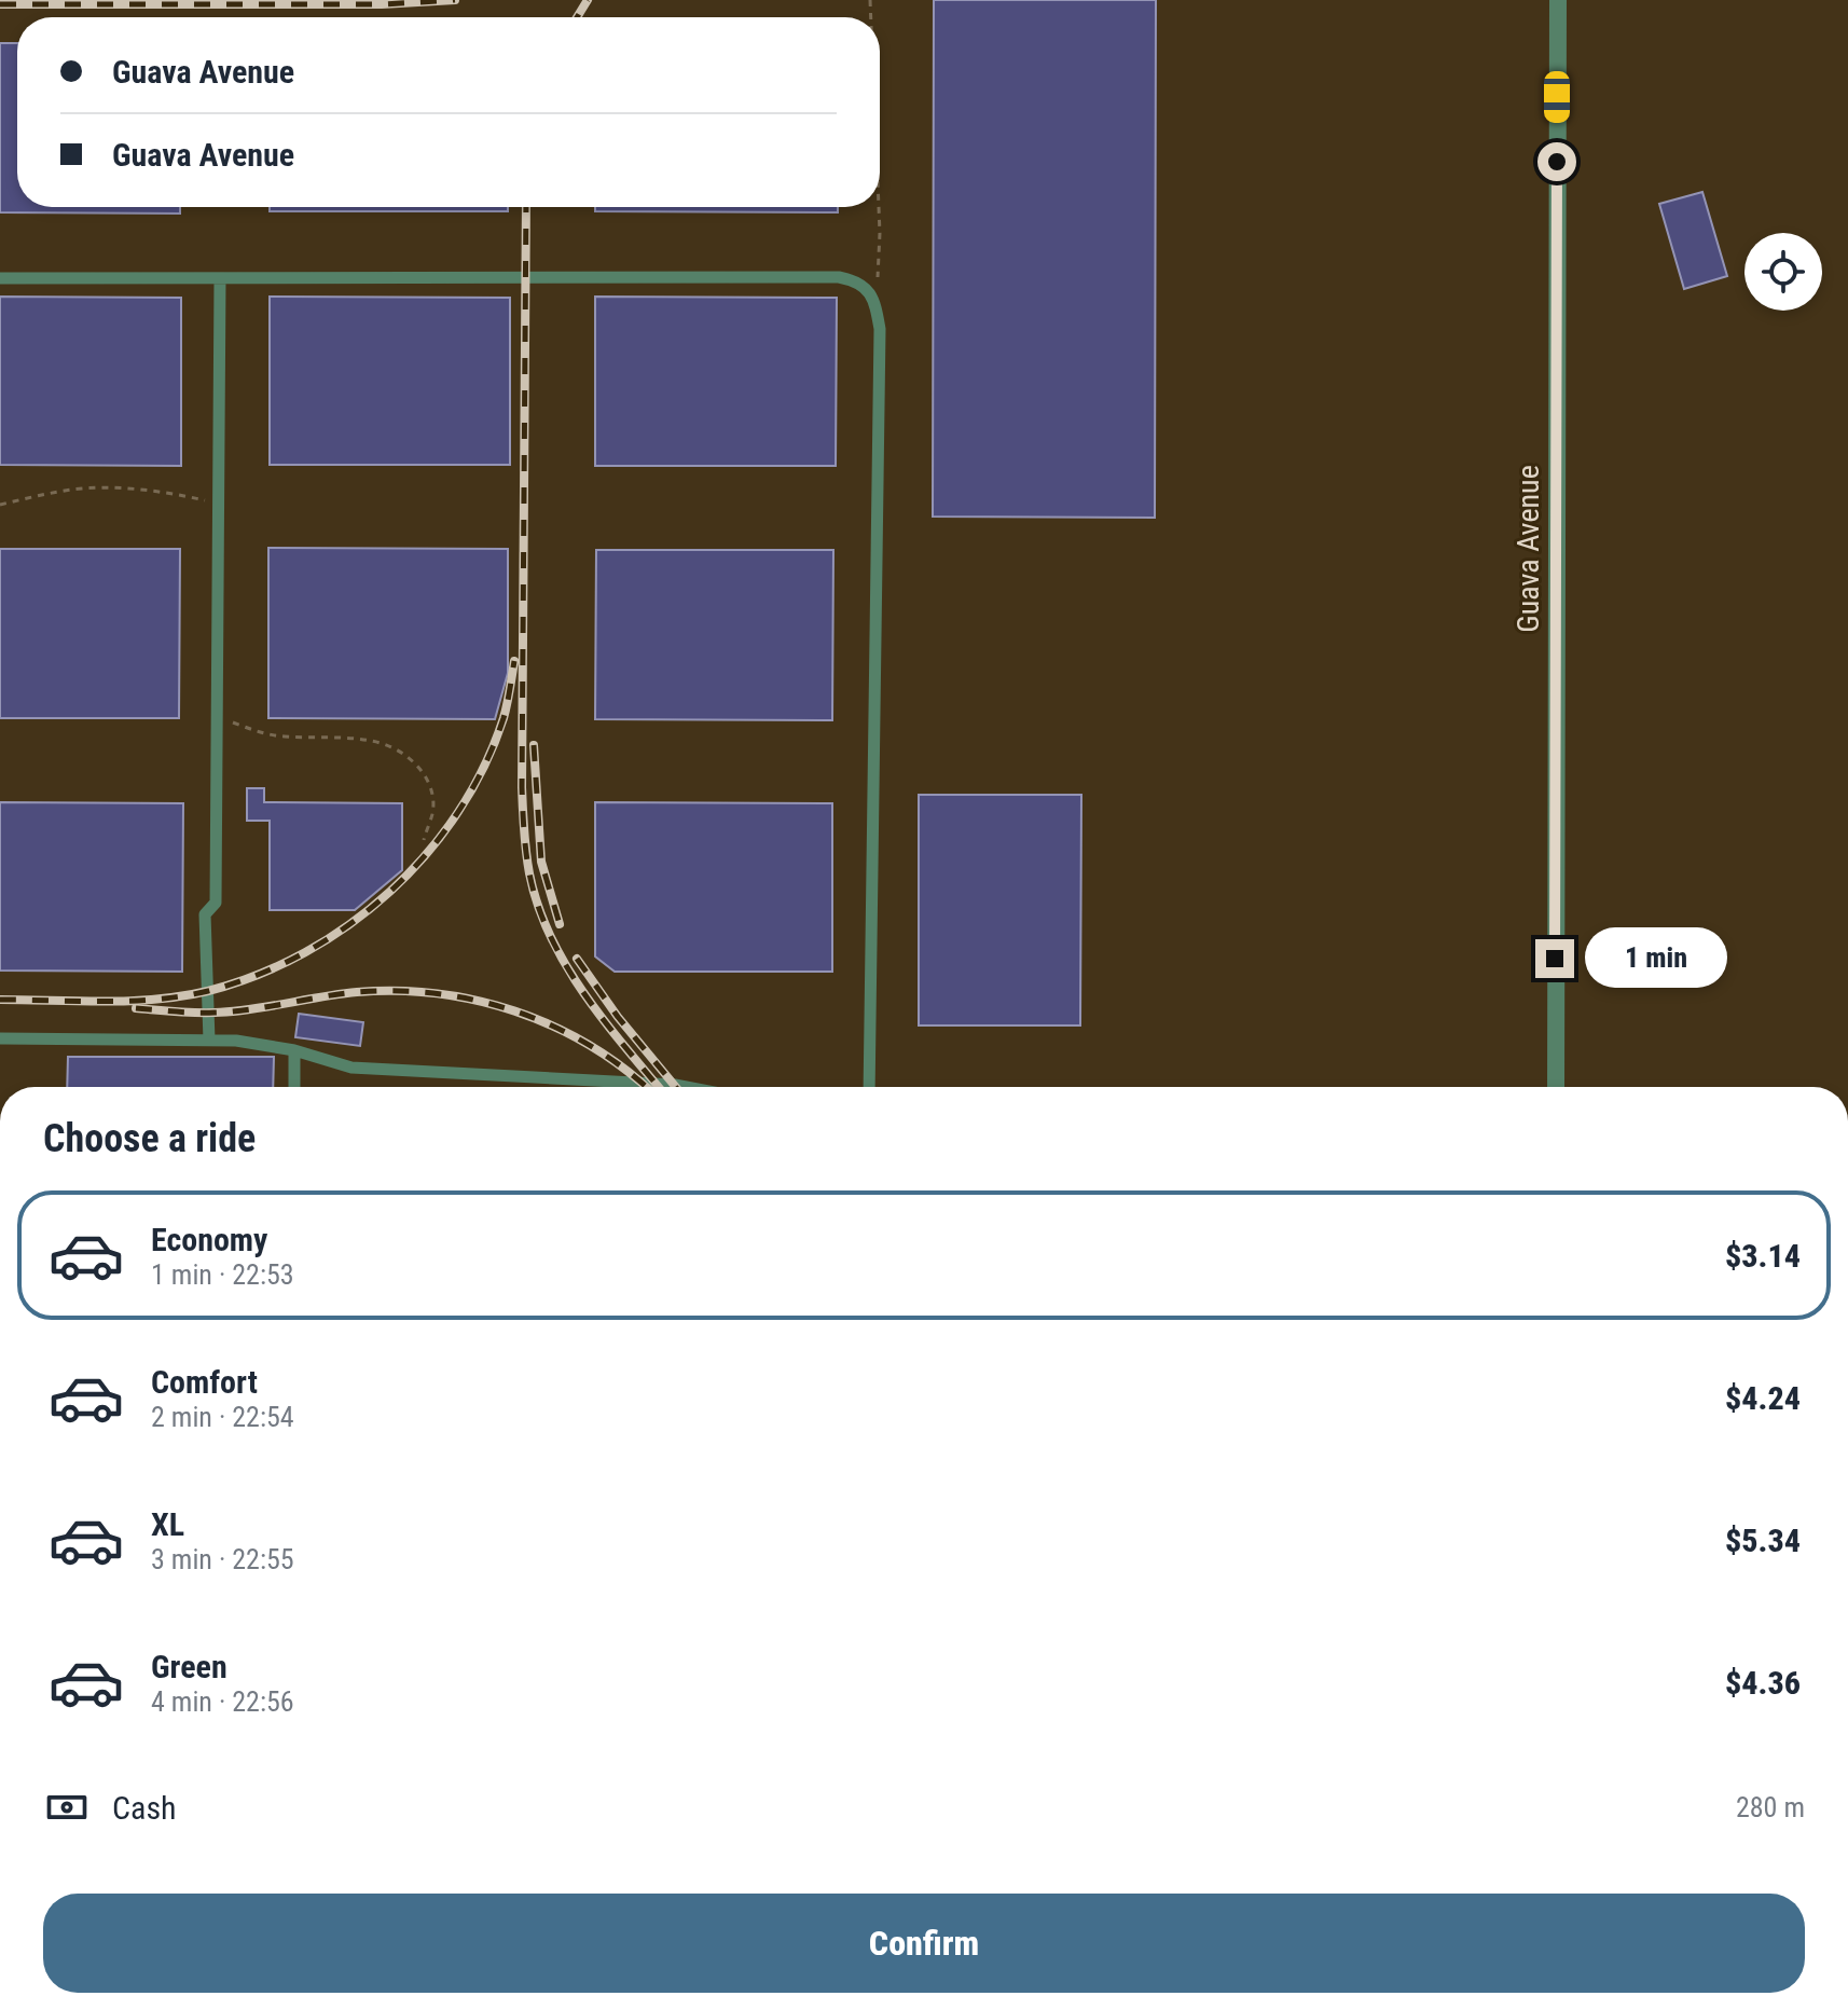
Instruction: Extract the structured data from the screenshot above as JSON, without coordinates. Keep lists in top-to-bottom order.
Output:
{
  "streets": {
    "street": ["Guava Avenue"]
  },
  "page": {
    "banner": ["Guava Avenue", "Guava Avenue"],
    "bubble": "1 min",
    "heading": "Choose a ride",
    "list": [
      {
        "name": "Economy",
        "note": "1 min · 22:53",
        "value": "$3.14"
      },
      {
        "name": "Comfort",
        "note": "2 min · 22:54",
        "value": "$4.24"
      },
      {
        "name": "XL",
        "note": "3 min · 22:55",
        "value": "$5.34"
      },
      {
        "name": "Green",
        "note": "4 min · 22:56",
        "value": "$4.36"
      }
    ],
    "pay": ["Cash", "280 m"],
    "buttons": "Confirm"
  }
}
